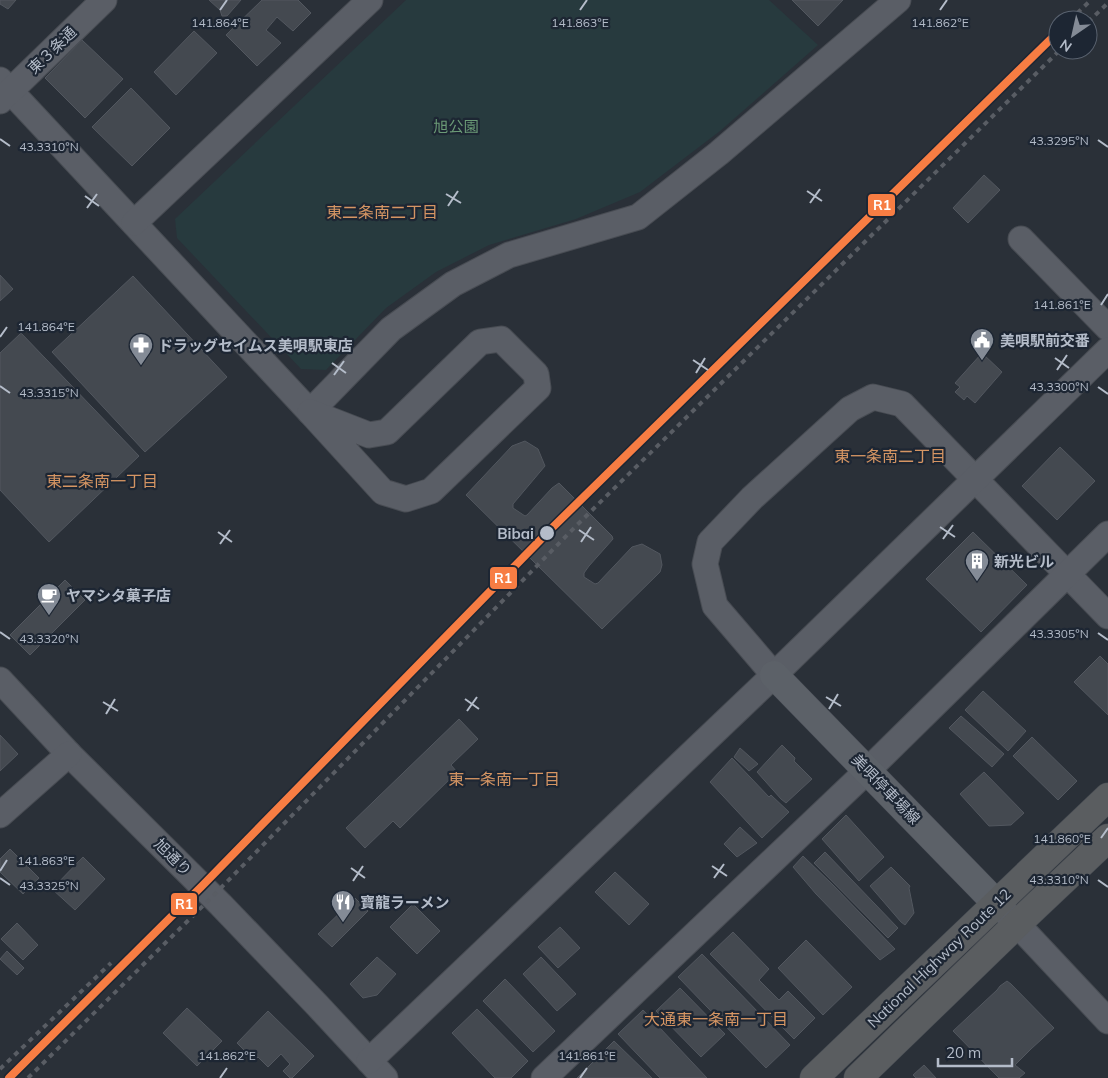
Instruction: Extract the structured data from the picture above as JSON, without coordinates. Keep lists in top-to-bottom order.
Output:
{
  "streets": {
    "highway": ["National Highway Route 12"],
    "main road": ["美唄停車場線"],
    "street": ["東３条通", "旭通り"]
  },
  "crossings": [
    ["美唄停車場線", "National Highway Route 12"]
  ],
  "districts": [
    "東二条南二丁目",
    "東一条南二丁目",
    "東二条南一丁目",
    "東一条南一丁目",
    "大通東一条南一丁目"
  ],
  "parks": ["旭公園"],
  "places": {
    "public building": ["美唄駅前交番"],
    "pharmacy": ["ドラッグセイムス美唄駅東店"],
    "other": ["Bibai"],
    "building": ["新光ビル"],
    "cafe": ["ヤマシタ菓子店"],
    "restaurant": ["寶龍ラーメン"]
  },
  "lines": ["transit line R1"],
  "scale_bar": "20 m",
  "north": "bottom left",
  "coordinates": [
    "141.864°E",
    "141.863°E",
    "141.862°E",
    "43.3295°N",
    "43.3310°N",
    "141.861°E",
    "43.3300°N",
    "43.3315°N",
    "43.3305°N",
    "43.3320°N",
    "141.860°E",
    "43.3325°N"
  ]
}
